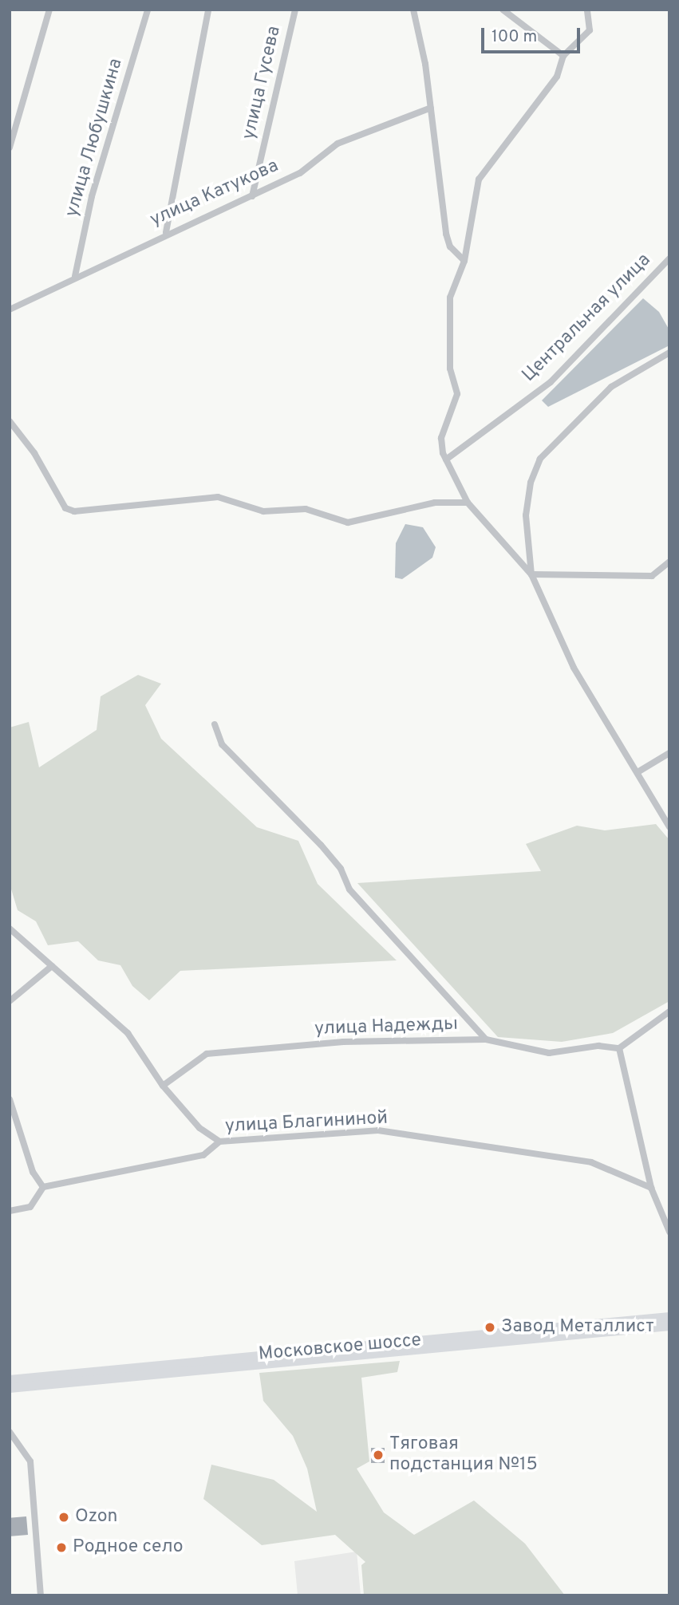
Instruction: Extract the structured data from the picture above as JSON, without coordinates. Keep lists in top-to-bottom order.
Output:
{
  "streets": {
    "main road": ["Московское шоссе"],
    "street": [
      "улица Гусева",
      "улица Любушкина",
      "улица Катукова",
      "Центральная улица",
      "улица Надежды",
      "улица Благининой"
    ]
  },
  "crossings": [
    ["улица Гусева", "улица Катукова"],
    ["улица Любушкина", "улица Катукова"]
  ],
  "places": [
    "Завод Металлист",
    "Тяговая подстанция №15",
    "Ozon",
    "Родное село"
  ],
  "scale_bar": "100 m"
}
